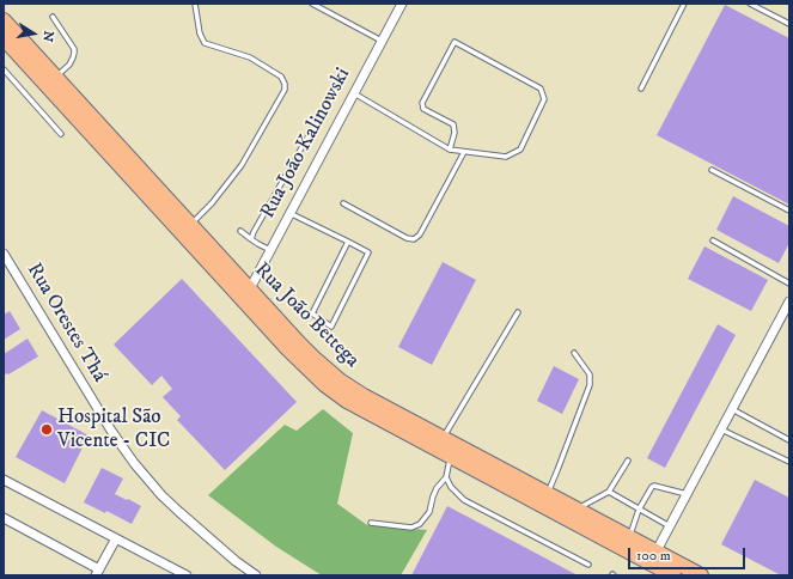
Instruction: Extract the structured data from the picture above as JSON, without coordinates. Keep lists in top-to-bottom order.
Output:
{
  "streets": {
    "main road": ["Rua João Bettega"],
    "street": ["Rua João Kalinowski", "Rua Orestes Thá"]
  },
  "crossings": [
    ["Rua João Kalinowski", "Rua João Bettega"]
  ],
  "places": ["Hospital São Vicente - CIC"],
  "scale_bar": "100 m",
  "north": "right"
}
